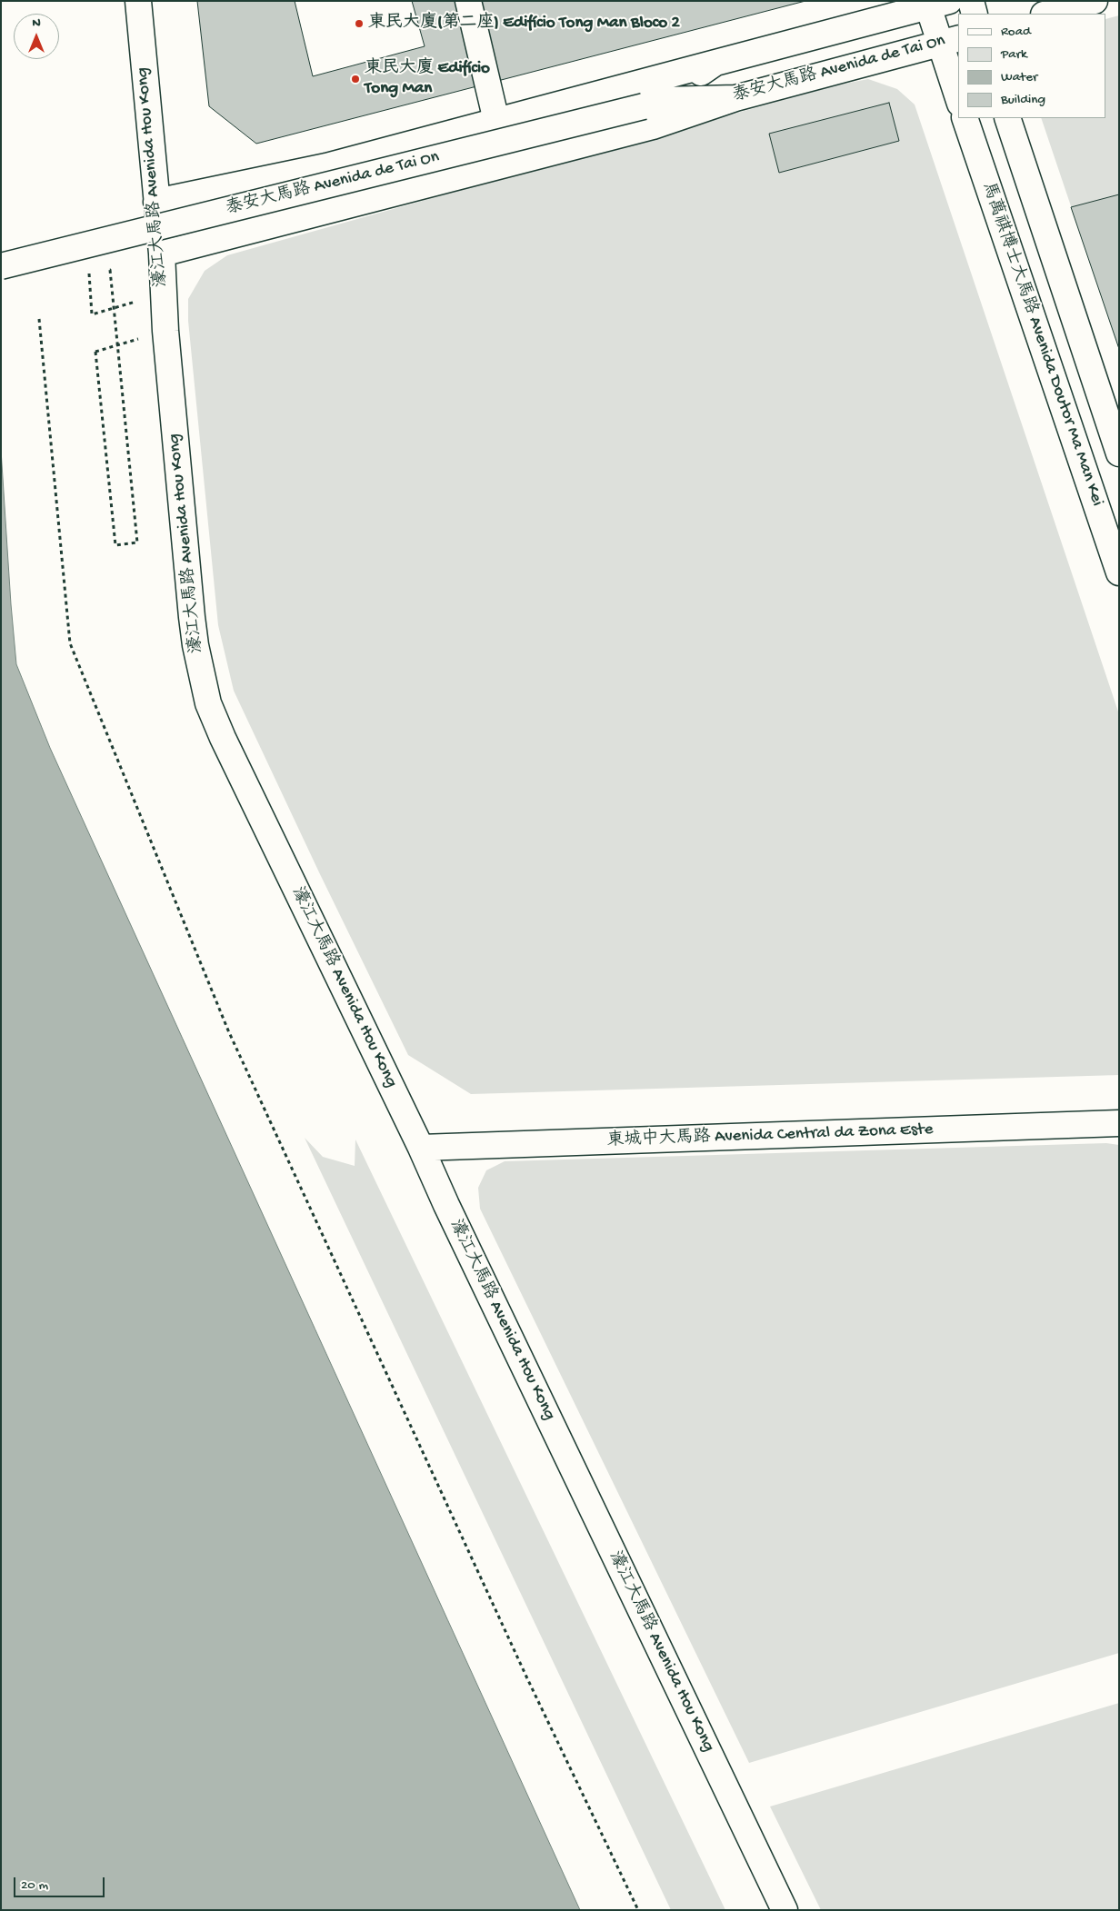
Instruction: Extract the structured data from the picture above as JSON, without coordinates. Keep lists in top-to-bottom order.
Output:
{
  "streets": {
    "main road": [
      "泰安大馬路 Avenida de Tai On",
      "濠江大馬路 Avenida Hou Kong",
      "馬萬祺博士大馬路 Avenida Doutor Ma Man Kei",
      "東城中大馬路 Avenida Central da Zona Este"
    ]
  },
  "crossings": [
    ["濠江大馬路 Avenida Hou Kong", "東城中大馬路 Avenida Central da Zona Este"]
  ],
  "places": ["東民大廈(第二座) Edifício Tong Man Bloco 2", "東民大廈 Edifício Tong Man"],
  "legend": [
    "Road",
    "Park",
    "Water",
    "Building"
  ],
  "scale_bar": "20 m",
  "north": "top"
}
